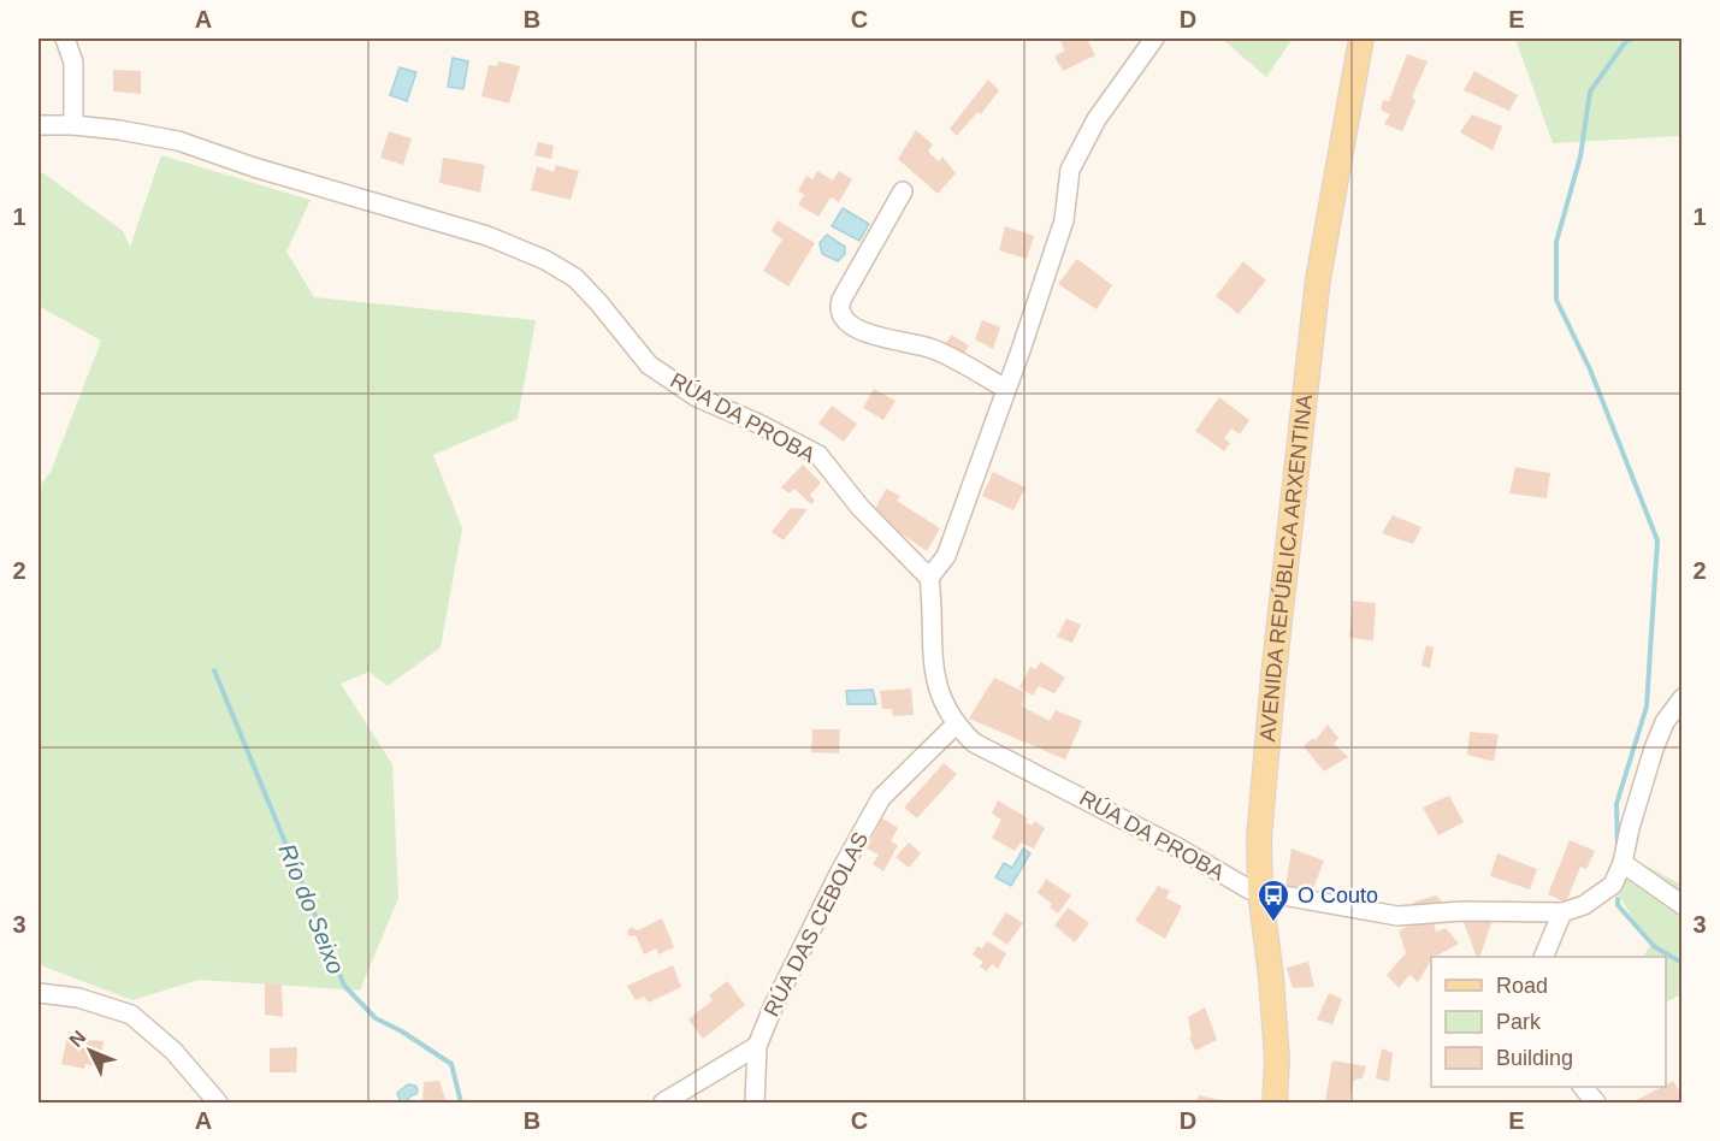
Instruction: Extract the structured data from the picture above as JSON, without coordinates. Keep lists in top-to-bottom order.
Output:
{
  "streets": {
    "main road": ["AVENIDA REPÚBLICA ARXENTINA"],
    "street": ["RÚA DA PROBA", "RÚA DAS CEBOLAS"]
  },
  "crossings": [
    ["RÚA DA PROBA", "AVENIDA REPÚBLICA ARXENTINA"],
    ["RÚA DA PROBA", "RÚA DAS CEBOLAS"]
  ],
  "water": ["Río do Seixo"],
  "places": {
    "bus stop": ["O Couto"]
  },
  "legend": ["Road", "Park", "Building"],
  "north": "top left",
  "grid": {
    "columns": [
      "A",
      "B",
      "C",
      "D",
      "E"
    ],
    "rows": ["1", "2", "3"]
  }
}
